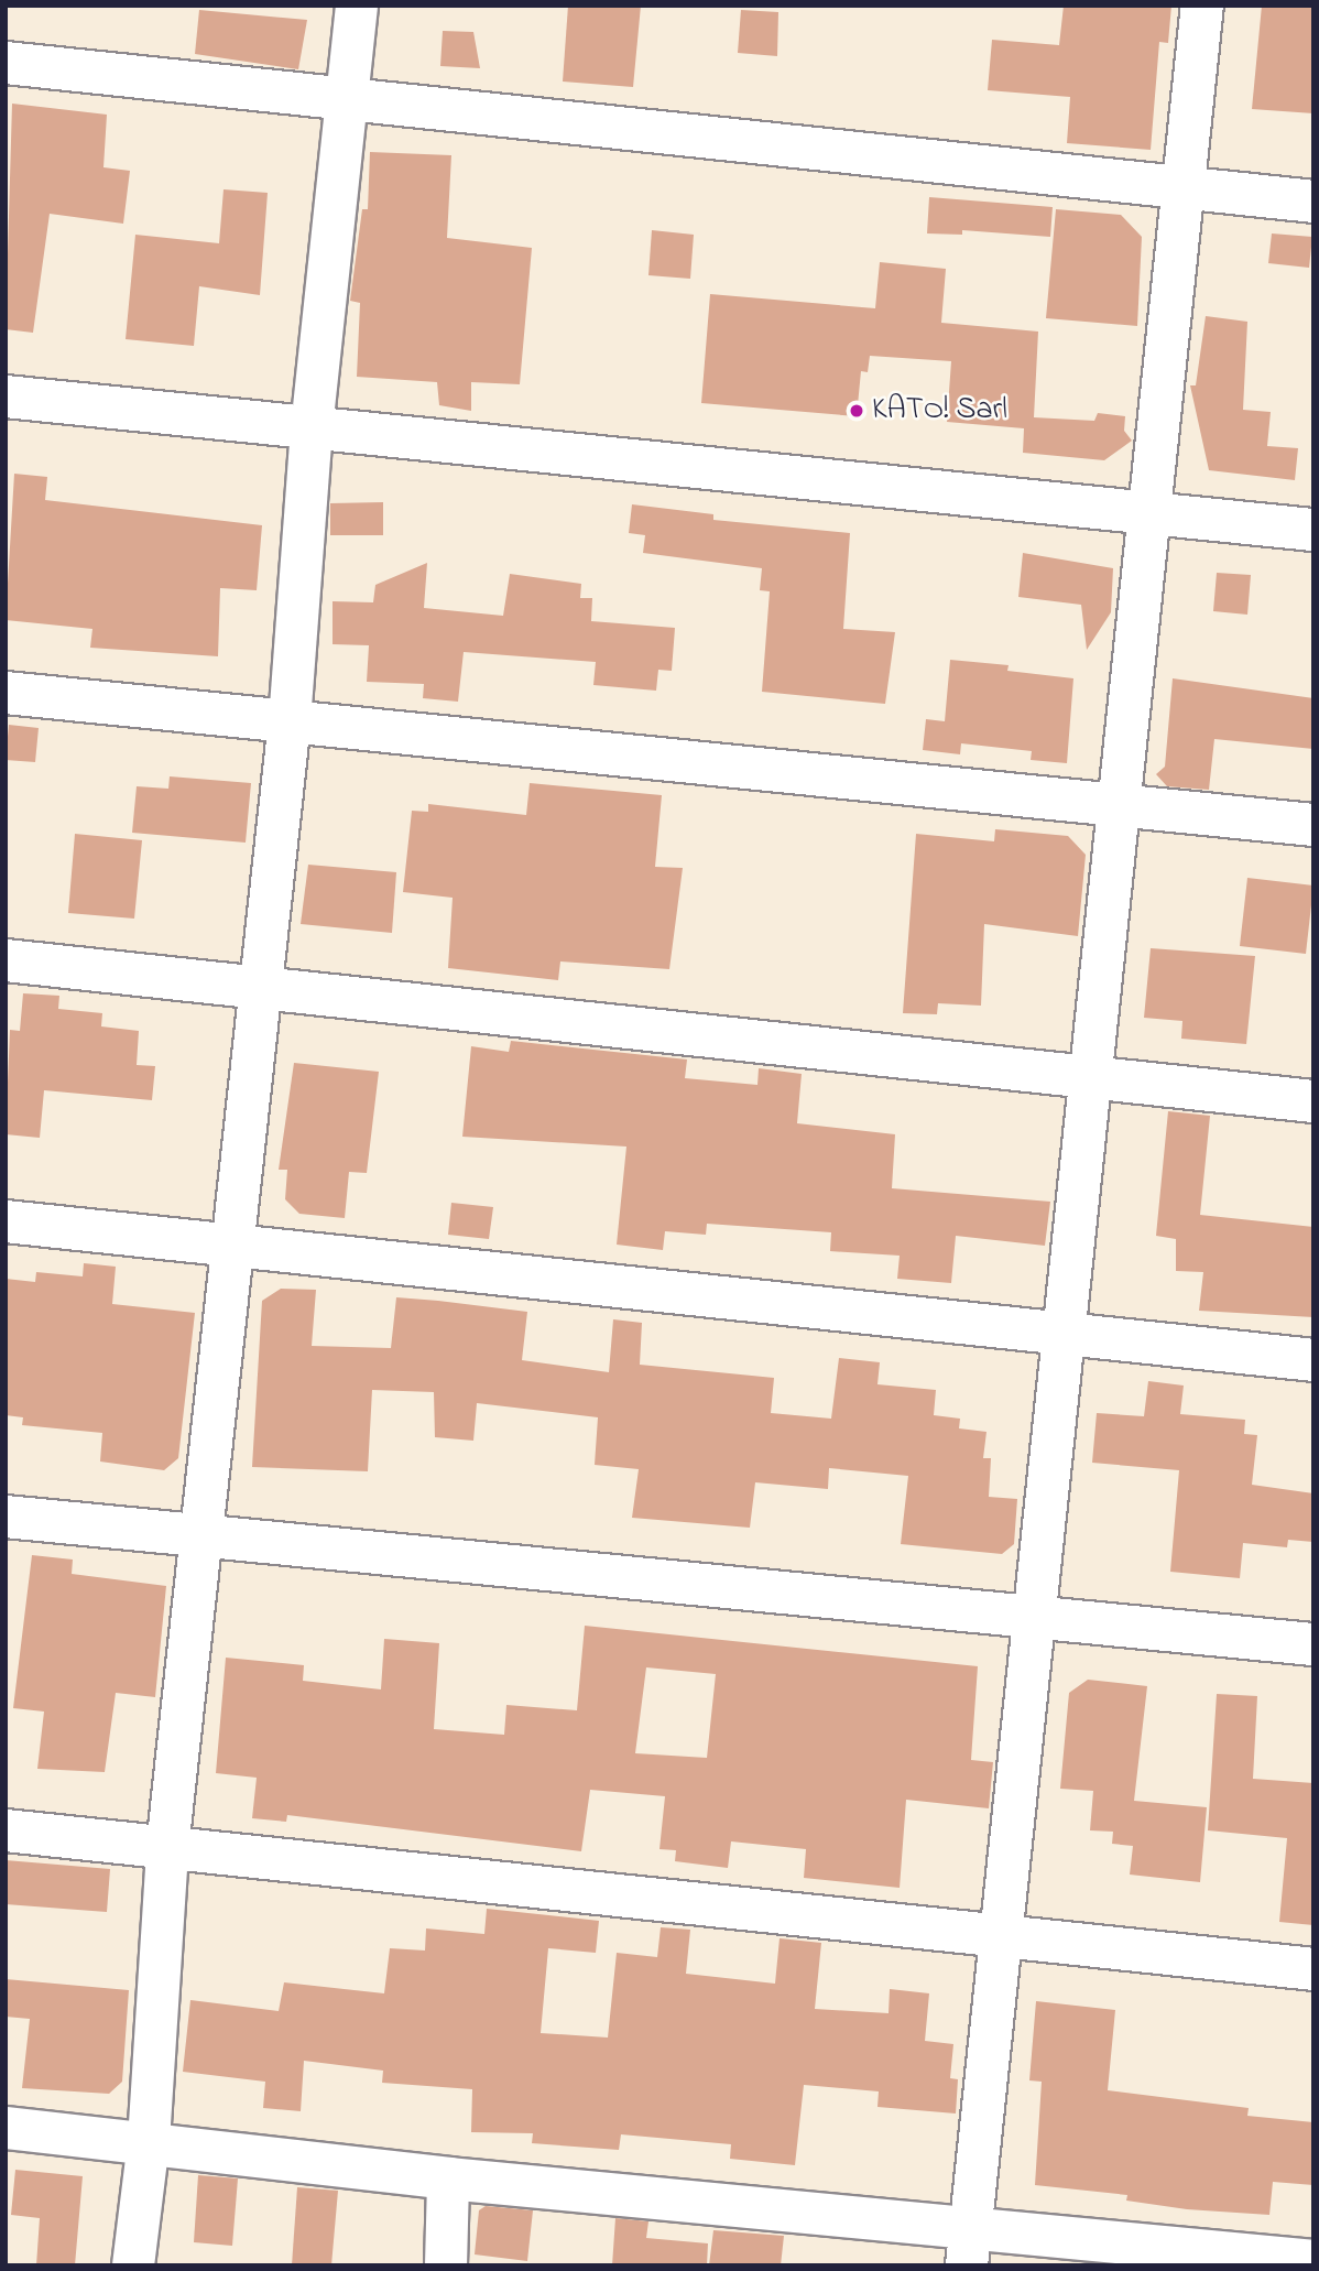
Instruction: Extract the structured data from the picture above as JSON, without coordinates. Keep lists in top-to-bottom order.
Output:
{
  "places": ["KATO! Sarl"]
}
